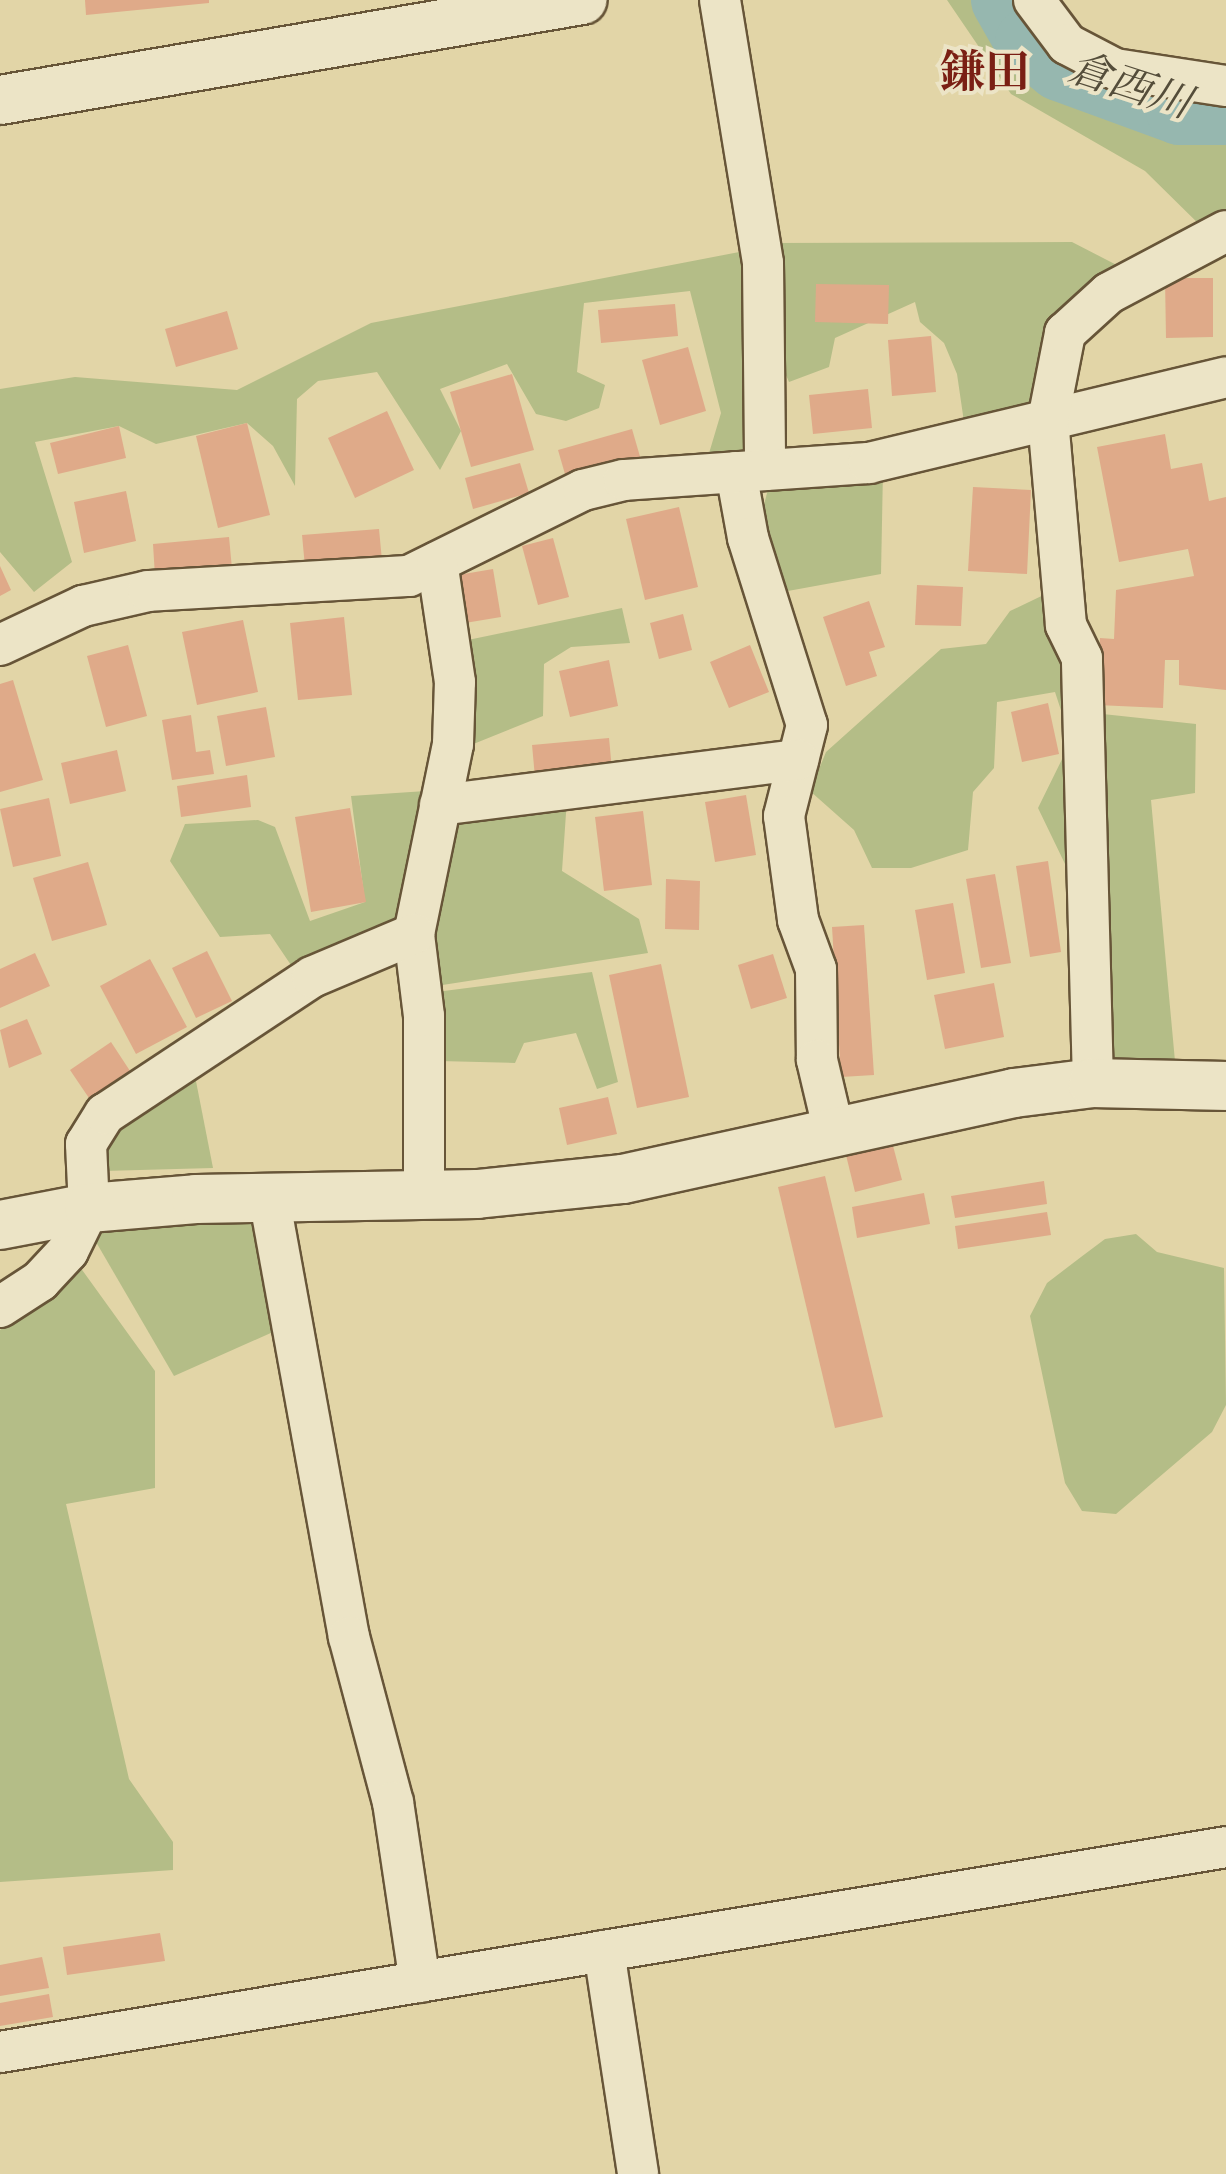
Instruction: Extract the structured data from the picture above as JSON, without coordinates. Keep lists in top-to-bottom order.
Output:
{
  "districts": ["鎌田"],
  "water": ["倉西川"]
}
